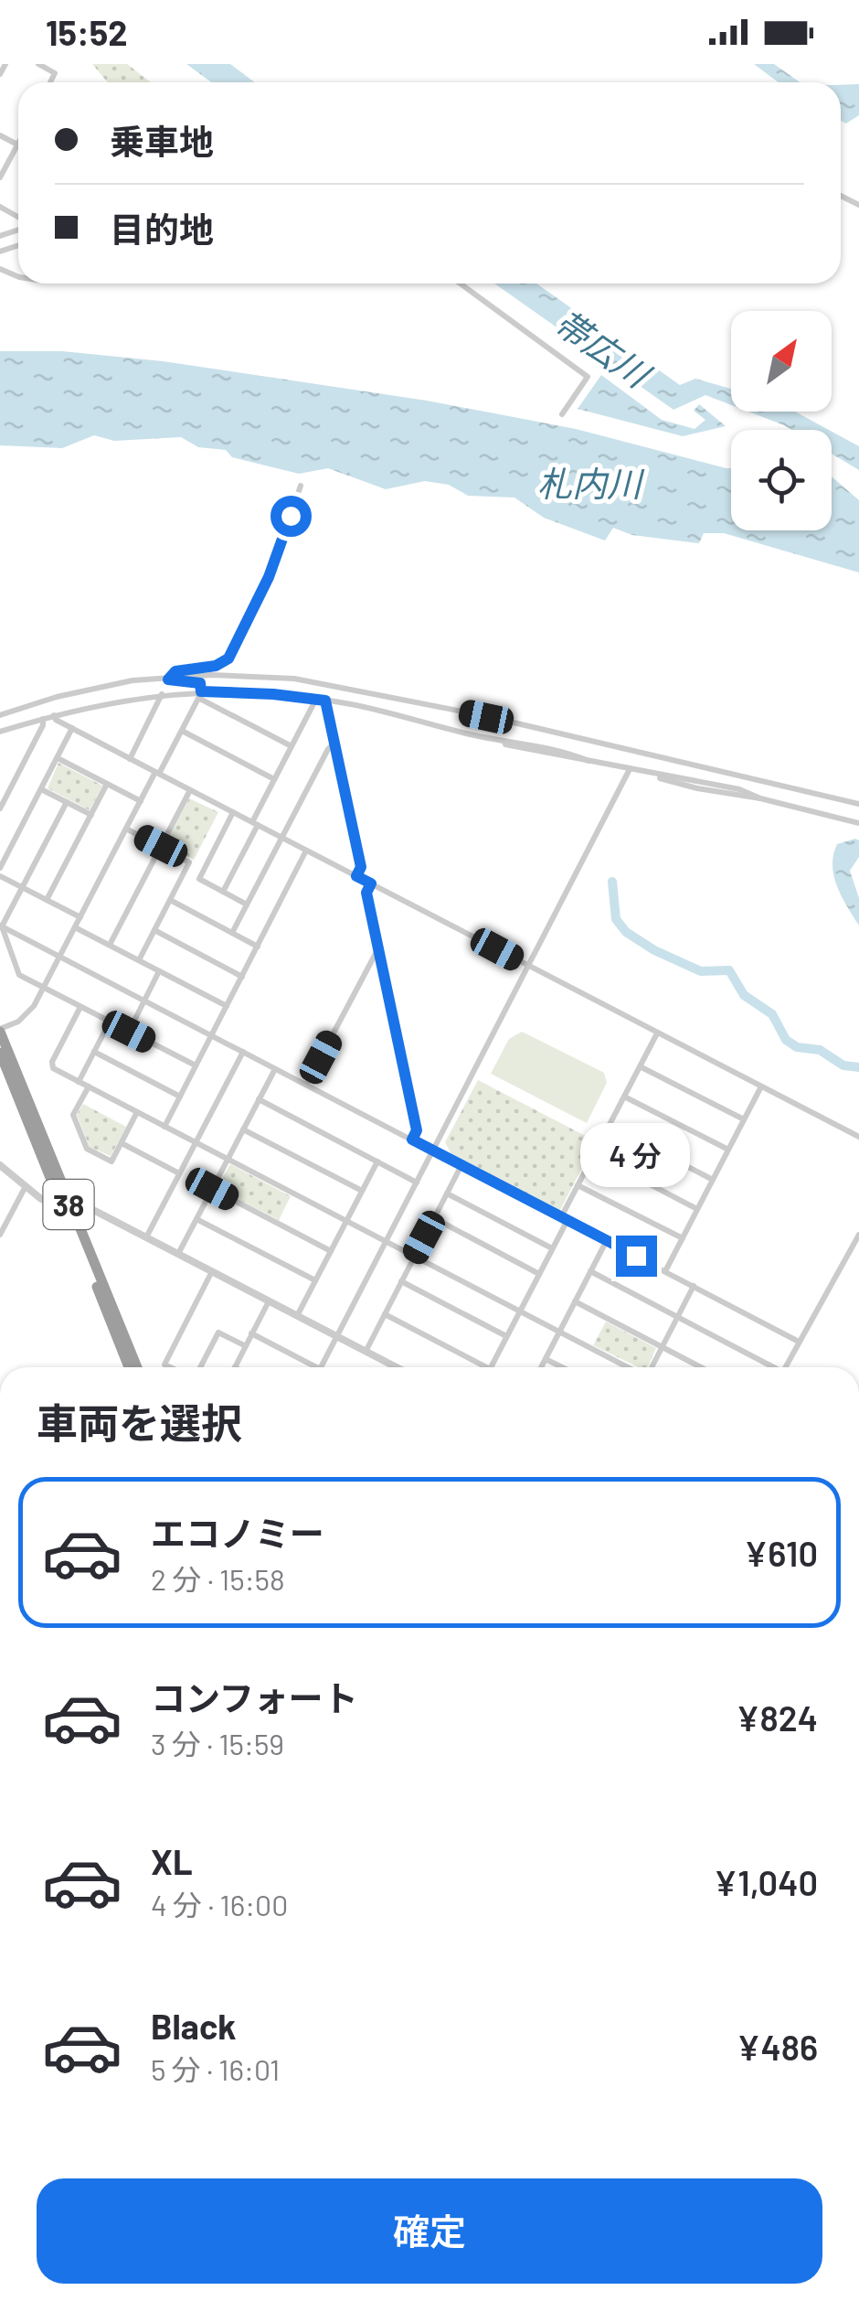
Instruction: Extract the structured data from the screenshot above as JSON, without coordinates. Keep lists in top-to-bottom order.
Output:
{
  "streets": {
    "highway": ["38"]
  },
  "water": ["帯広川", "札内川"],
  "north": "top right",
  "page": {
    "status": "15:52",
    "banner": ["乗車地", "目的地"],
    "bubble": "4 分",
    "heading": "車両を選択",
    "list": [
      {
        "name": "エコノミー",
        "note": "2 分 · 15:58",
        "value": "¥610"
      },
      {
        "name": "コンフォート",
        "note": "3 分 · 15:59",
        "value": "¥824"
      },
      {
        "name": "XL",
        "note": "4 分 · 16:00",
        "value": "¥1,040"
      },
      {
        "name": "Black",
        "note": "5 分 · 16:01",
        "value": "¥486"
      }
    ],
    "buttons": "確定"
  }
}
